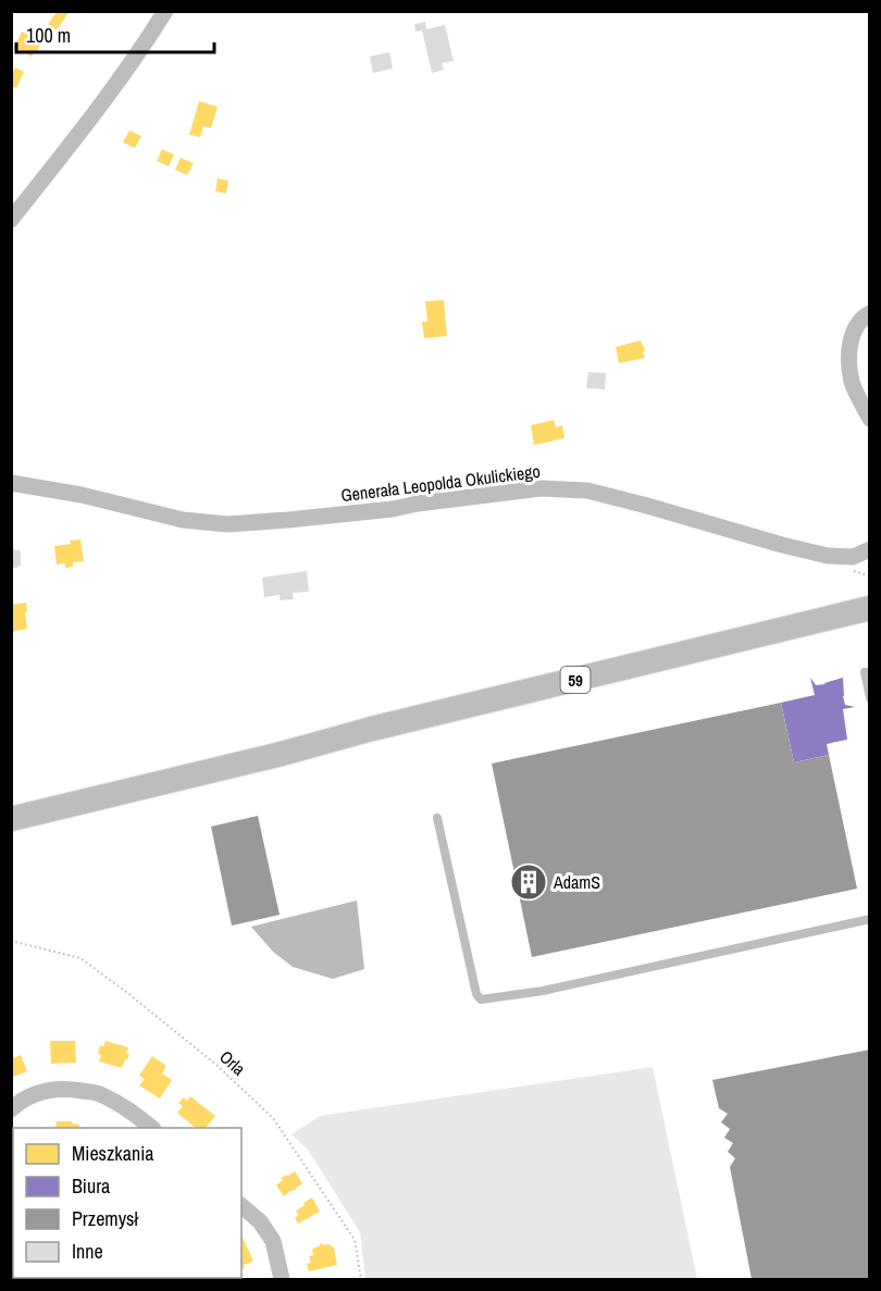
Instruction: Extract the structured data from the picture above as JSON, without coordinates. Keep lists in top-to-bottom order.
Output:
{
  "streets": {
    "main road": ["59"],
    "street": ["Generała Leopolda Okulickiego"],
    "path": ["Orla"]
  },
  "places": {
    "building": ["AdamS"]
  },
  "legend": [
    "Mieszkania",
    "Biura",
    "Przemysł",
    "Inne"
  ],
  "scale_bar": "100 m"
}
